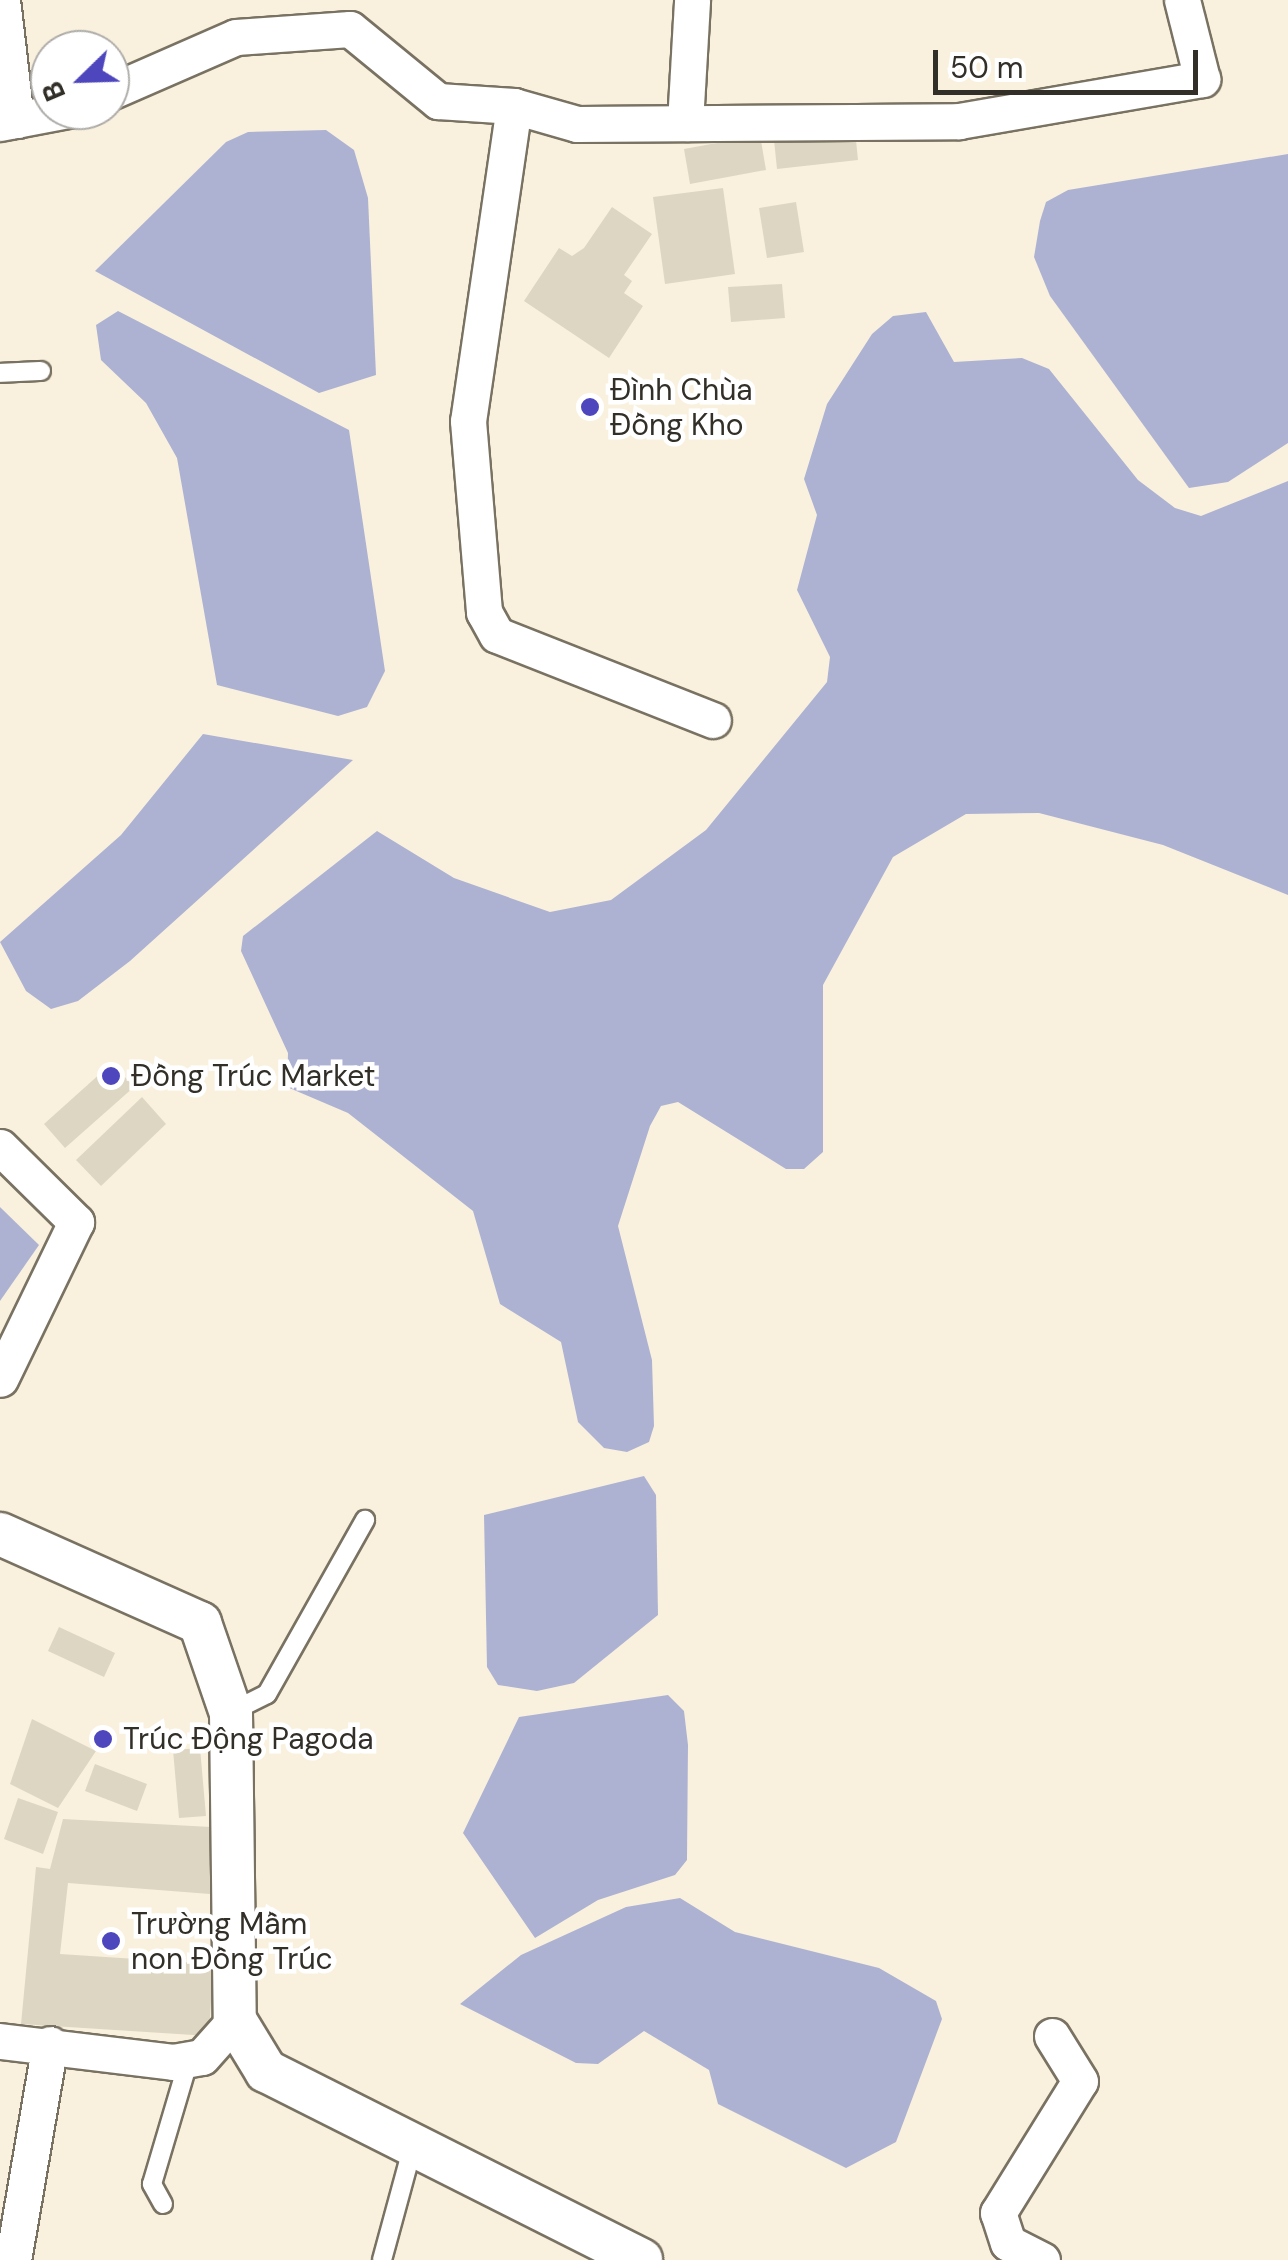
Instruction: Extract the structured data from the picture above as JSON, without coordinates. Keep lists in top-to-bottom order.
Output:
{
  "places": [
    "Đình Chùa Đồng Kho",
    "Đồng Trúc Market",
    "Trúc Động Pagoda",
    "Trường Mầm non Đồng Trúc"
  ],
  "scale_bar": "50 m",
  "north": "bottom left"
}
